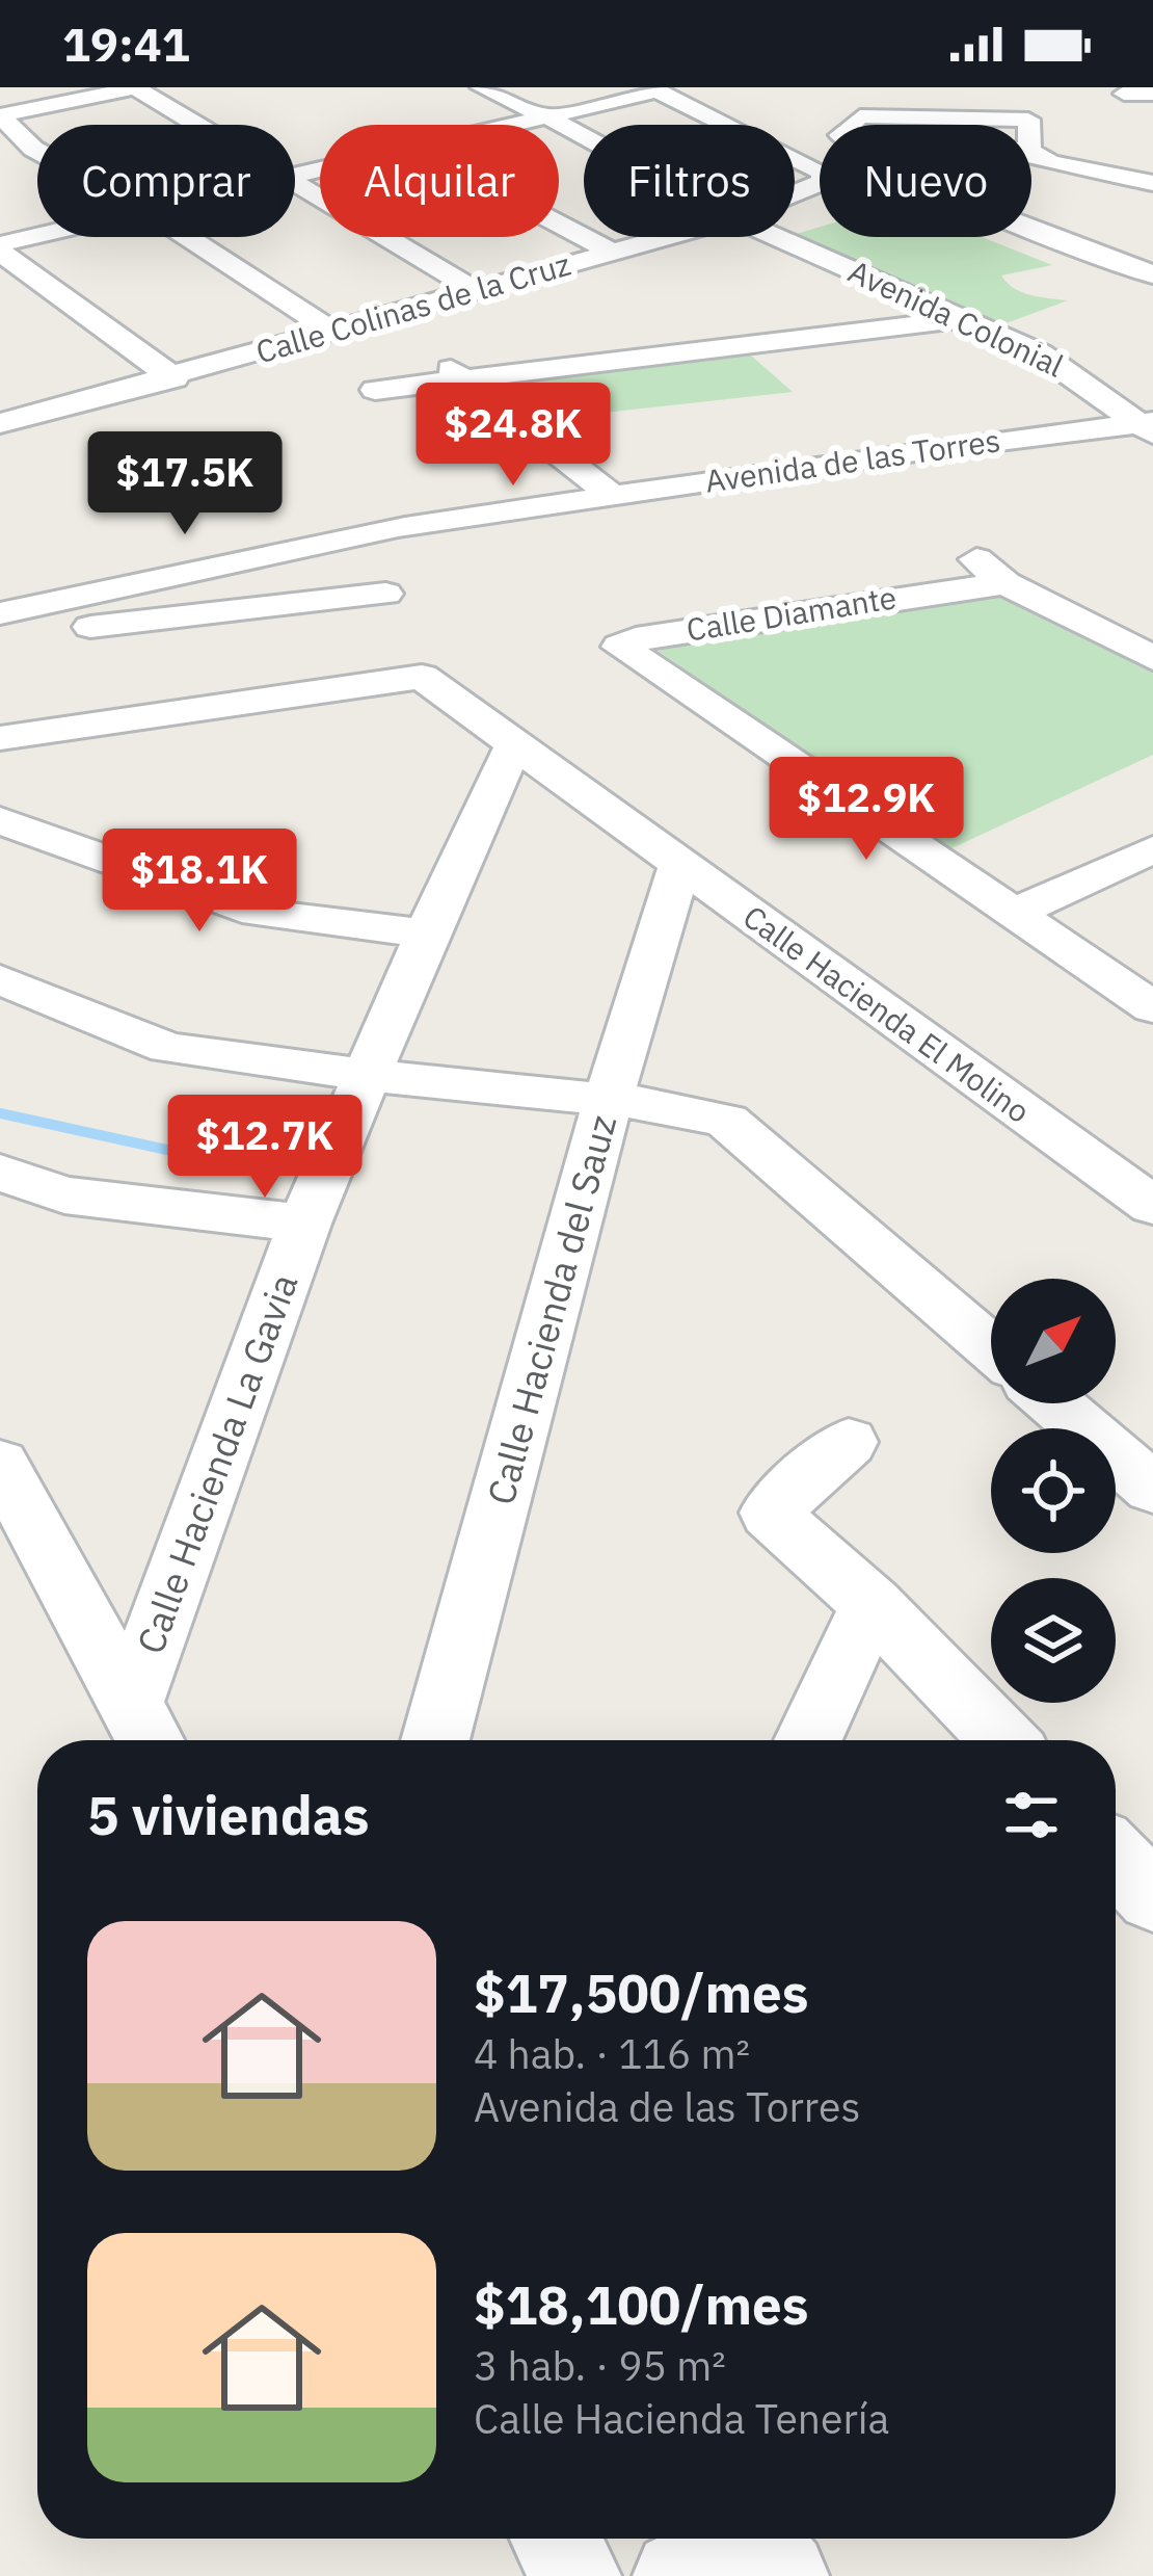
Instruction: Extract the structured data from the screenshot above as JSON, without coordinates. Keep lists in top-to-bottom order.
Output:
{
  "streets": {
    "street": [
      "Calle Colinas de la Cruz",
      "Avenida Colonial",
      "Avenida de las Torres",
      "Calle Diamante",
      "Calle Hacienda El Molino",
      "Calle Hacienda del Sauz",
      "Calle Hacienda La Gavia"
    ]
  },
  "crossings": [
    ["Avenida Colonial", "Avenida de las Torres"],
    ["Calle Hacienda El Molino", "Calle Hacienda del Sauz"],
    ["Calle Hacienda El Molino", "Calle Hacienda La Gavia"]
  ],
  "north": "top right",
  "page": {
    "status": "19:41",
    "chip": [
      "Comprar",
      "Alquilar",
      "Filtros",
      "Nuevo"
    ],
    "price": [
      "$24.8K",
      "$17.5K",
      "$12.9K",
      "$18.1K",
      "$12.7K"
    ],
    "heading": "5 viviendas",
    "list": [
      {
        "name": "$17,500/mes",
        "note": "4 hab. · 116 m² · Avenida de las Torres"
      },
      {
        "name": "$18,100/mes",
        "note": "3 hab. · 95 m² · Calle Hacienda Tenería"
      }
    ]
  }
}
